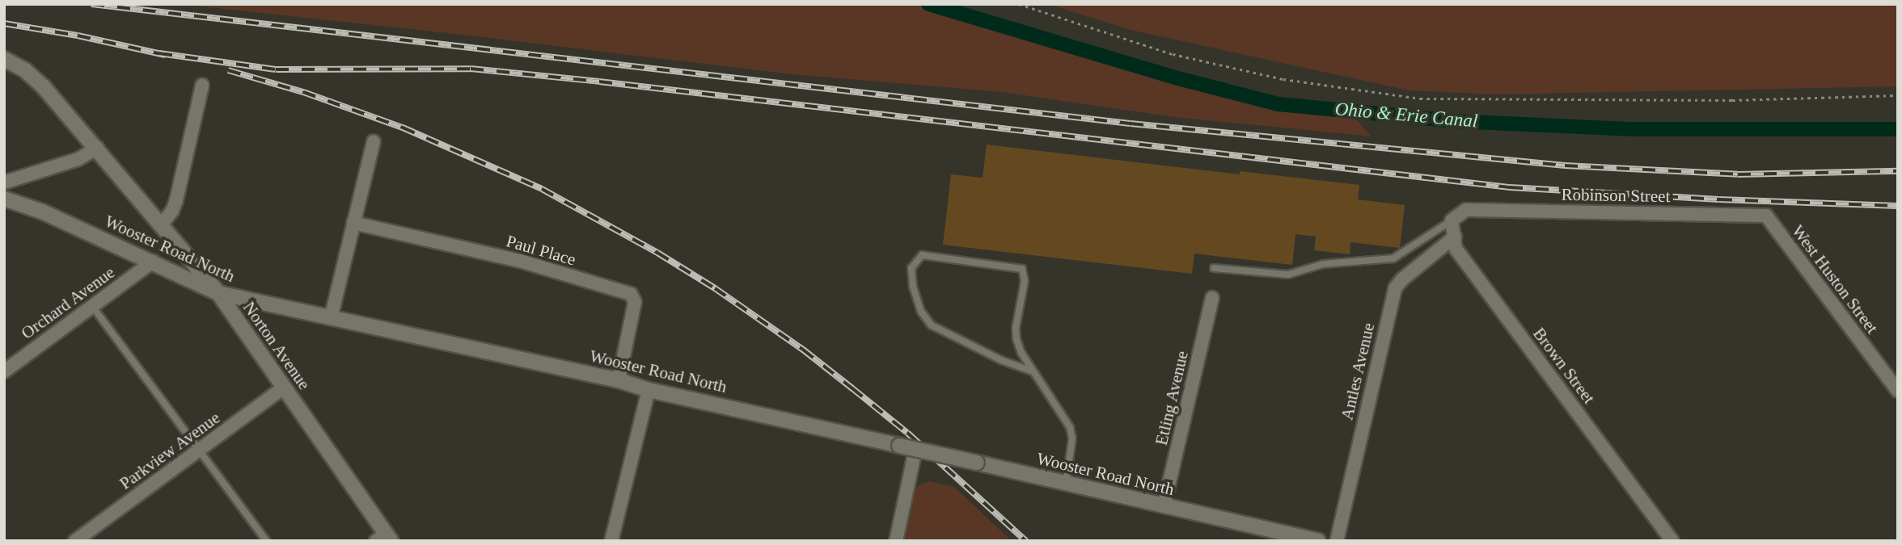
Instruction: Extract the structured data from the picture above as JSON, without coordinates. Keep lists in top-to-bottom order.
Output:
{
  "streets": {
    "main road": ["Wooster Road North", "Norton Avenue"],
    "street": [
      "Robinson Street",
      "Paul Place",
      "West Huston Street",
      "Orchard Avenue",
      "Brown Street",
      "Antles Avenue",
      "Etling Avenue",
      "Parkview Avenue"
    ]
  },
  "crossings": [
    ["Robinson Street", "West Huston Street"],
    ["Robinson Street", "Brown Street"],
    ["Wooster Road North", "Paul Place"],
    ["Wooster Road North", "Orchard Avenue"],
    ["Wooster Road North", "Norton Avenue"],
    ["Wooster Road North", "Etling Avenue"],
    ["Norton Avenue", "Parkview Avenue"],
    ["Brown Street", "Antles Avenue"]
  ],
  "water": ["Ohio & Erie Canal"]
}
